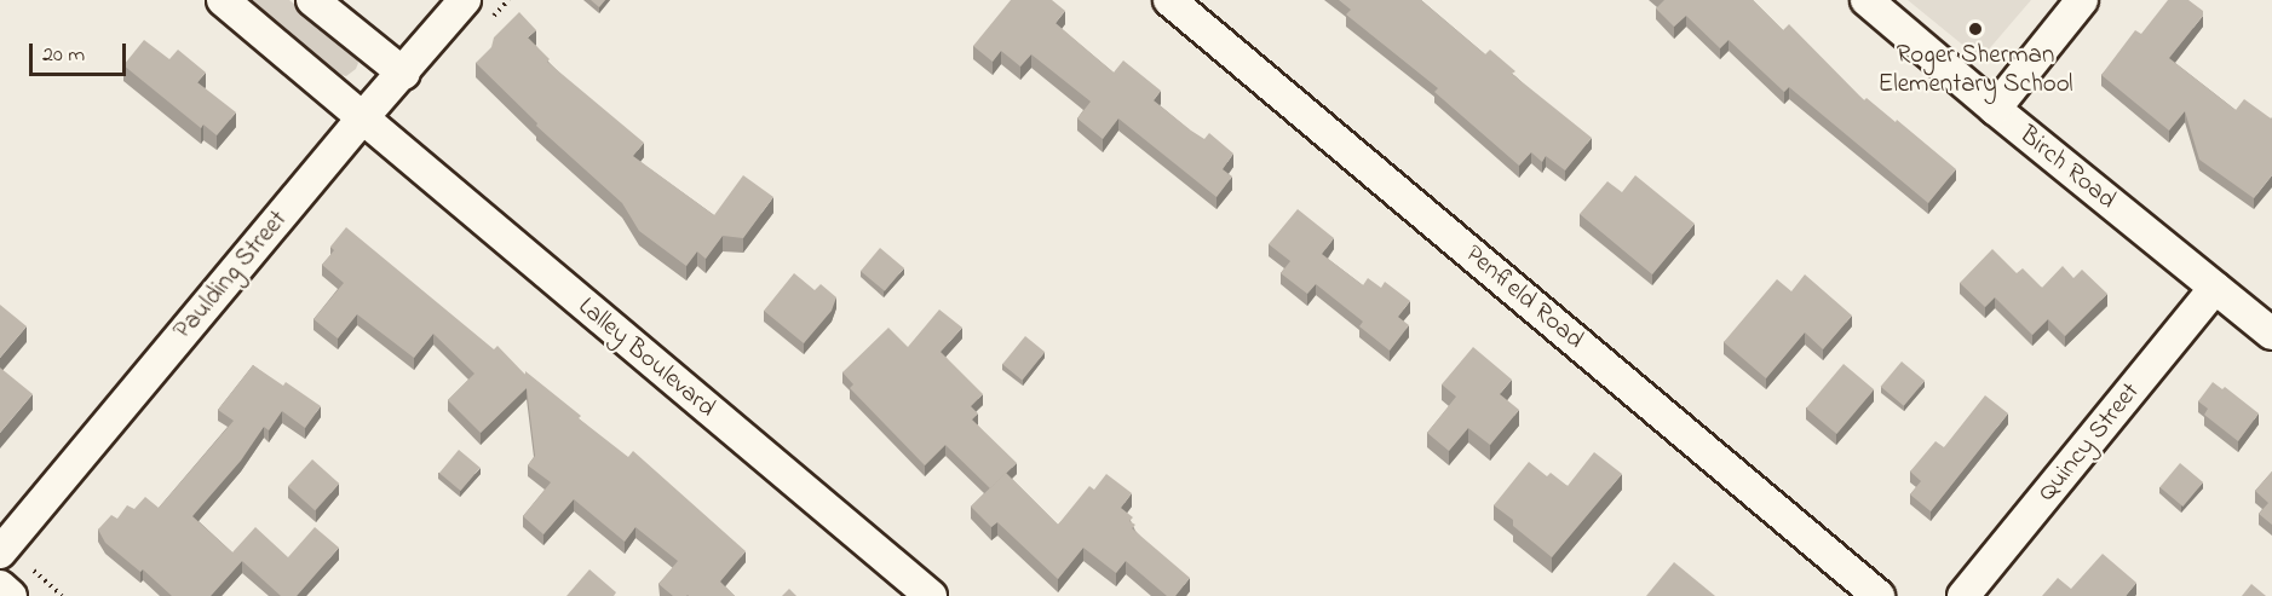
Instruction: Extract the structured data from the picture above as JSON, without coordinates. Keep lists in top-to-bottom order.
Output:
{
  "streets": {
    "street": [
      "Birch Road",
      "Paulding Street",
      "Penfield Road",
      "Lalley Boulevard",
      "Quincy Street"
    ]
  },
  "crossings": [
    ["Birch Road", "Quincy Street"],
    ["Paulding Street", "Lalley Boulevard"]
  ],
  "places": ["Roger Sherman Elementary School"],
  "scale_bar": "20 m"
}
